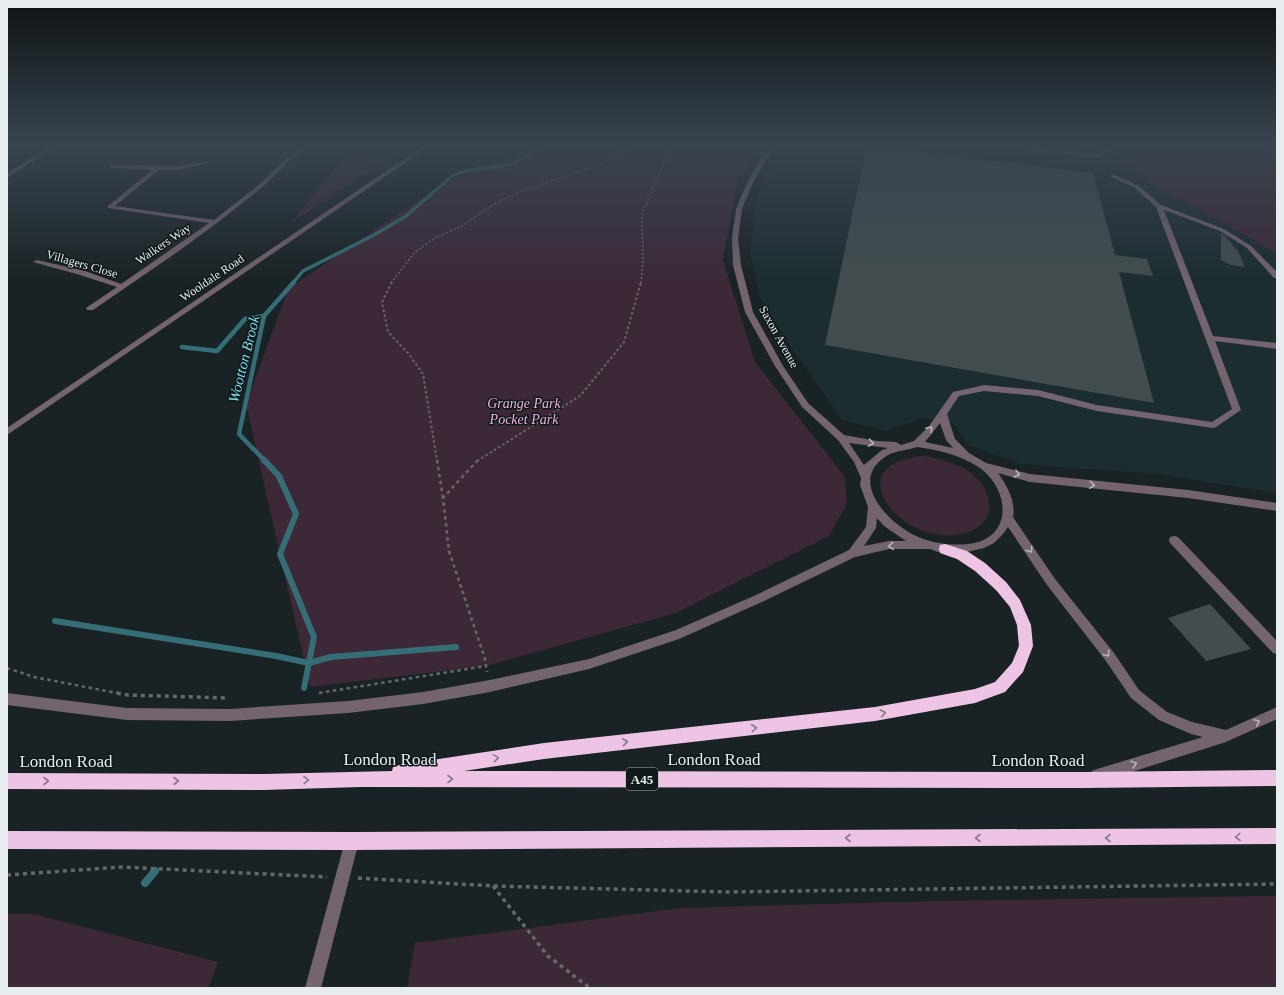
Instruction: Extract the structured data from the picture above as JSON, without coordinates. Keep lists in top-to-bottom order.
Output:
{
  "streets": {
    "highway": ["London Road", "A45"],
    "street": [
      "Walkers Way",
      "Villagers Close",
      "Wooldale Road",
      "Saxon Avenue"
    ]
  },
  "crossings": [
    ["Walkers Way", "Villagers Close"],
    ["Saxon Avenue", "A45"],
    ["London Road", "A45"]
  ],
  "water": ["Wootton Brook"],
  "parks": ["Grange Park Pocket Park"]
}
